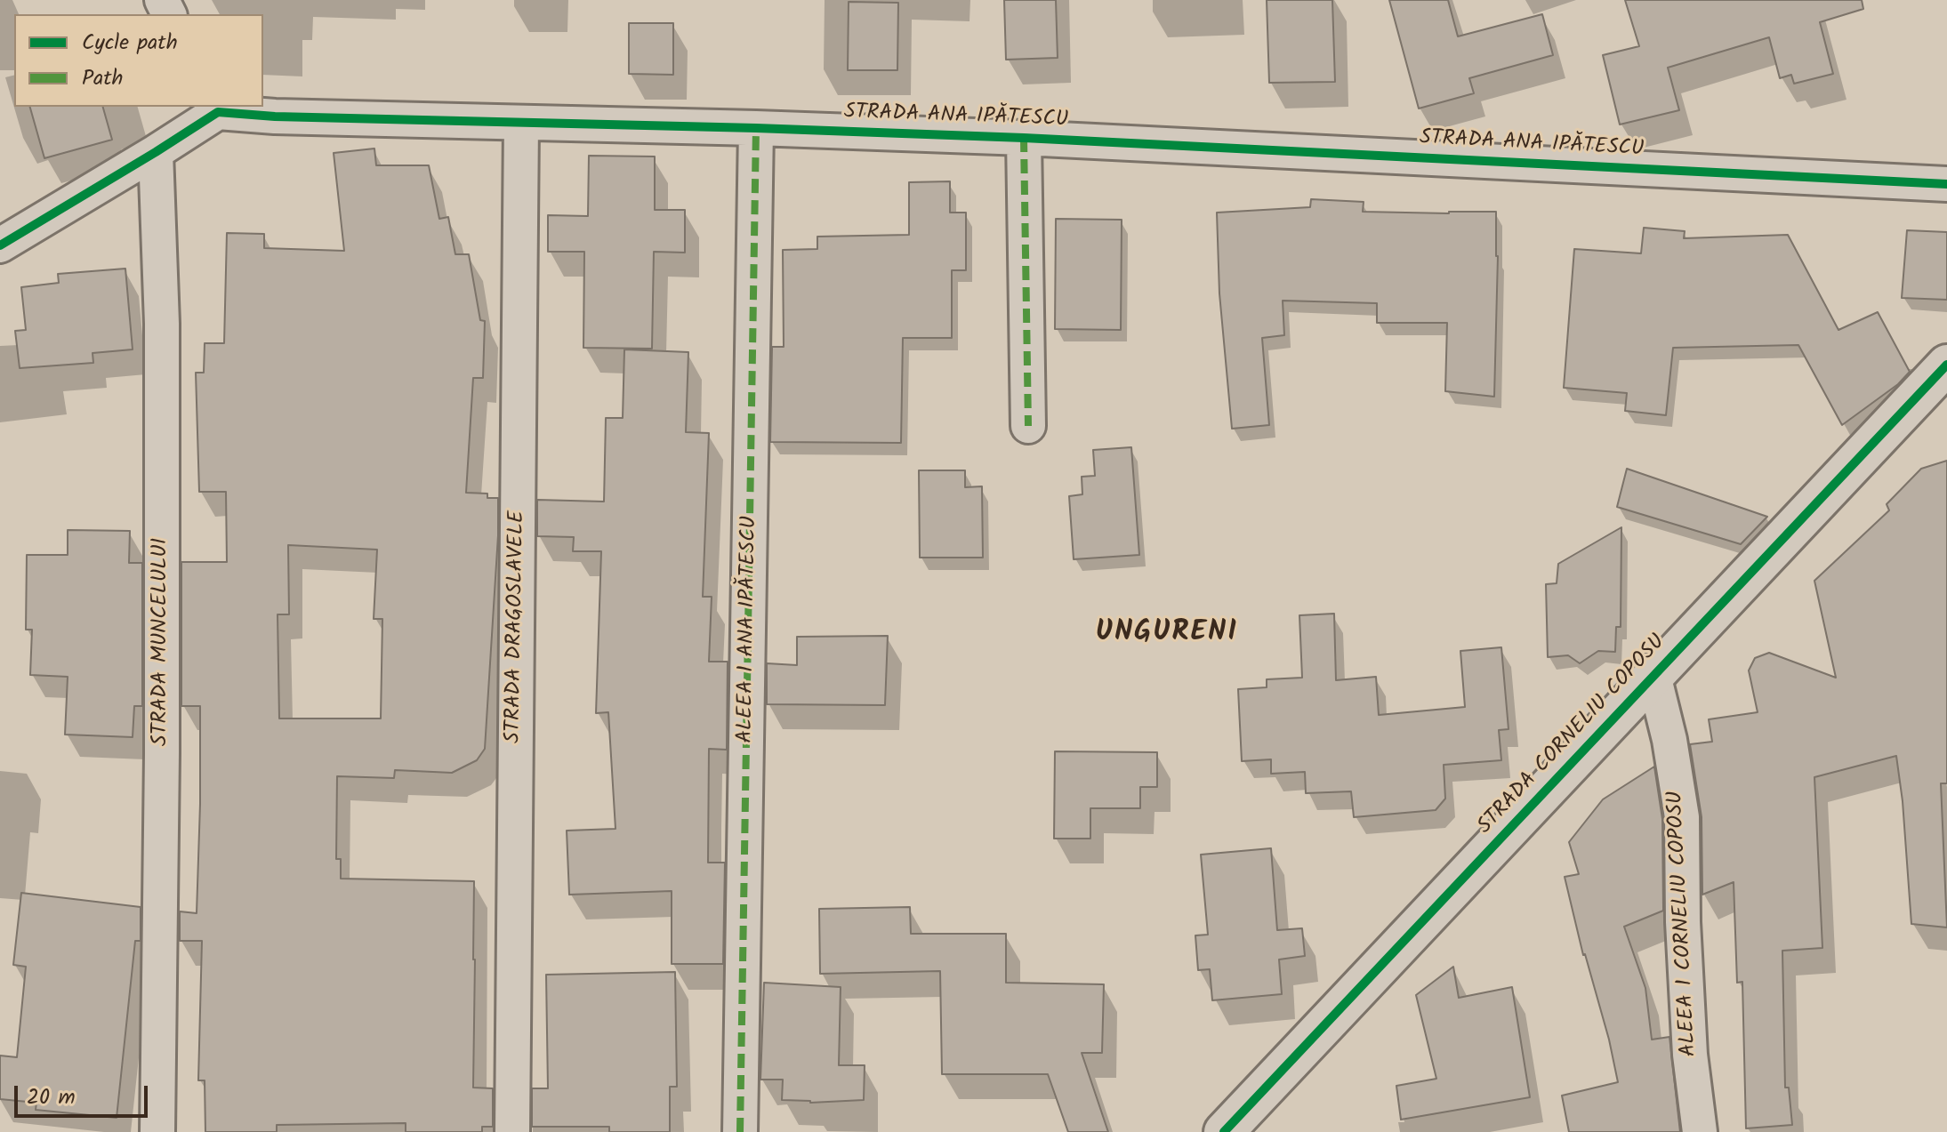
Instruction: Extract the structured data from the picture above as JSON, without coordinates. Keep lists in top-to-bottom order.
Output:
{
  "streets": {
    "street": [
      "STRADA ANA IPĂTESCU",
      "STRADA DRAGOSLAVELE",
      "ALEEA 1 ANA IPĂTESCU",
      "STRADA MUNCELULUI",
      "STRADA CORNELIU COPOSU",
      "ALEEA 1 CORNELIU COPOSU"
    ]
  },
  "crossings": [
    ["STRADA ANA IPĂTESCU", "STRADA DRAGOSLAVELE"],
    ["STRADA ANA IPĂTESCU", "ALEEA 1 ANA IPĂTESCU"],
    ["STRADA ANA IPĂTESCU", "STRADA MUNCELULUI"],
    ["STRADA CORNELIU COPOSU", "ALEEA 1 CORNELIU COPOSU"]
  ],
  "districts": ["UNGURENI"],
  "legend": ["Cycle path", "Path"],
  "scale_bar": "20 m"
}
